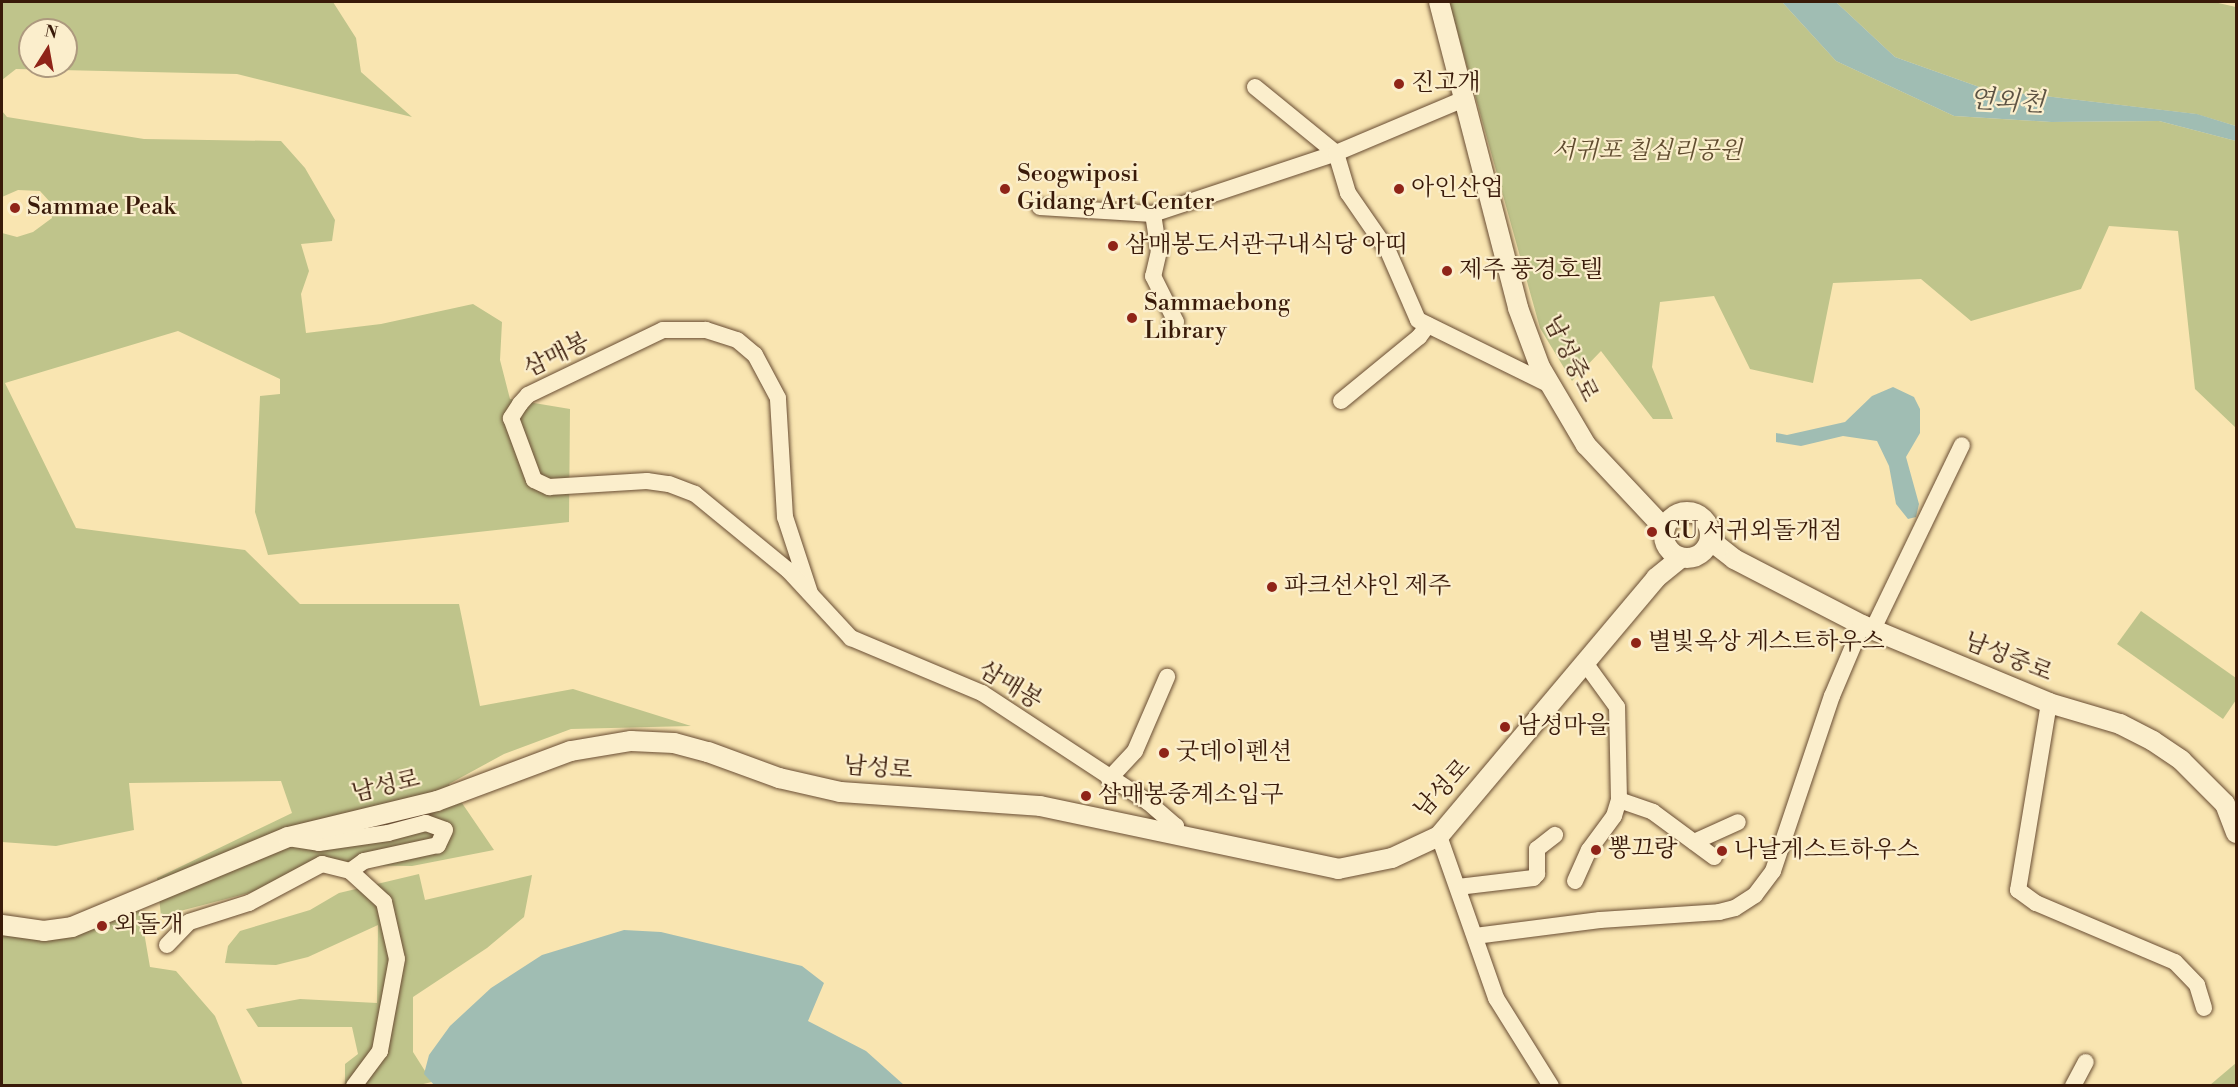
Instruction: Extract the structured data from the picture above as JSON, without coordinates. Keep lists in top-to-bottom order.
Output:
{
  "streets": {
    "street": ["삼매봉", "남성중로", "남성로"]
  },
  "crossings": [
    ["삼매봉", "남성로"],
    ["남성중로", "남성로"]
  ],
  "water": ["연외천"],
  "parks": ["서귀포 칠십리공원"],
  "places": [
    "진고개",
    "Seogwiposi Gidang Art Center",
    "아인산업",
    "Sammae Peak",
    "삼매봉도서관구내식당 아띠",
    "제주 풍경호텔",
    "Sammaebong Library",
    "CU 서귀외돌개점",
    "파크선샤인 제주",
    "별빛옥상 게스트하우스",
    "남성마을",
    "굿데이펜션",
    "삼매봉중계소입구",
    "뽕끄랑",
    "나날게스트하우스",
    "외돌개"
  ],
  "north": "top"
}
